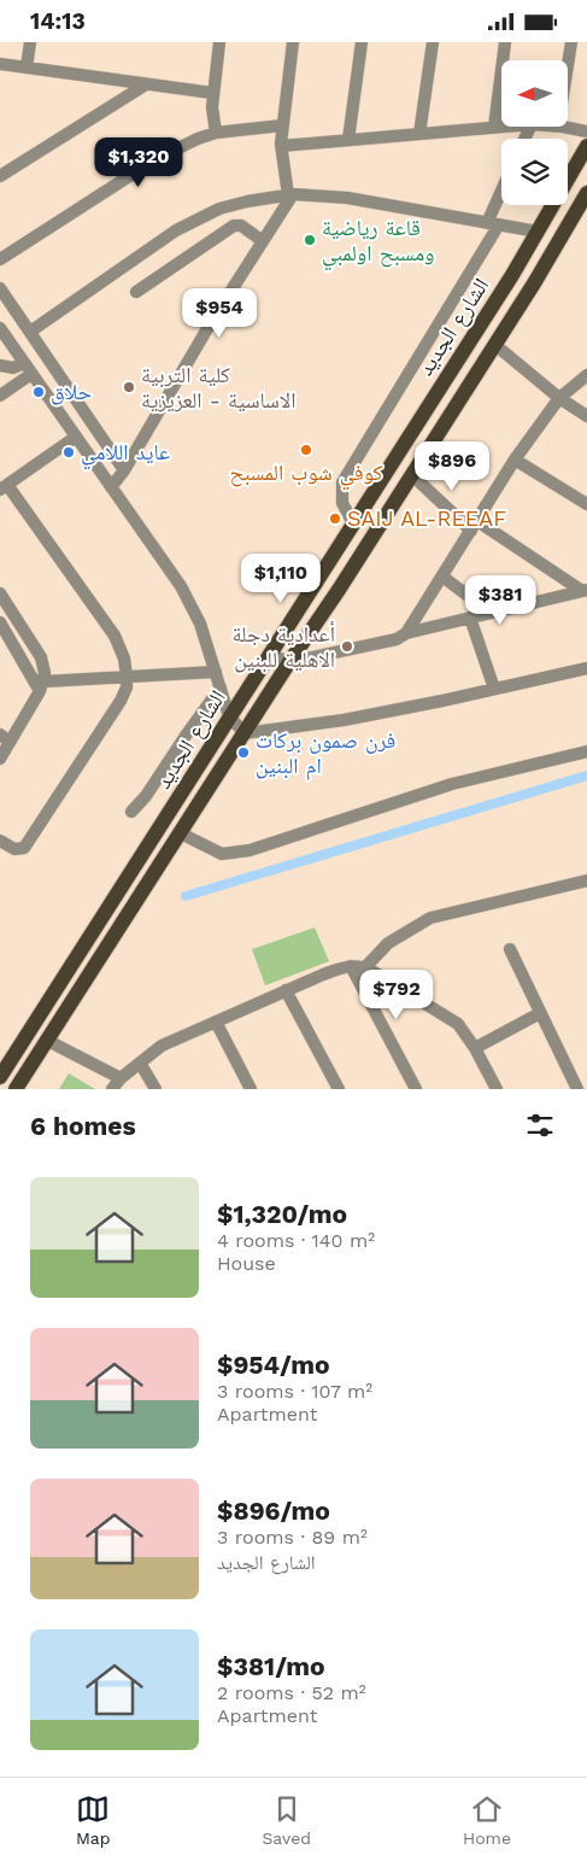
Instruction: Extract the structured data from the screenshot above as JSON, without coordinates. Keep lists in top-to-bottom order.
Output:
{
  "streets": {
    "main road": ["الشارع الجديد"]
  },
  "places": [
    "قاعة رياضية ومسبح اولمبي",
    "كلية التربية الاساسية - العزيزية",
    "حلاق",
    "كوفي شوب المسبح",
    "عايد اللامي",
    "SAIJ AL-REEAF",
    "أعدادية دجلة الاهلية للبنين",
    "فرن صمون بركات ام البنين"
  ],
  "north": "left",
  "page": {
    "status": "14:13",
    "price": [
      "$1,320",
      "$954",
      "$896",
      "$1,110",
      "$381",
      "$792"
    ],
    "heading": "6 homes",
    "list": [
      {
        "name": "$1,320/mo",
        "note": "4 rooms · 140 m² · House"
      },
      {
        "name": "$954/mo",
        "note": "3 rooms · 107 m² · Apartment"
      },
      {
        "name": "$896/mo",
        "note": "3 rooms · 89 m² · الشارع الجديد"
      },
      {
        "name": "$381/mo",
        "note": "2 rooms · 52 m² · Apartment"
      }
    ],
    "tabs": ["Map", "Saved", "Home"]
  }
}
